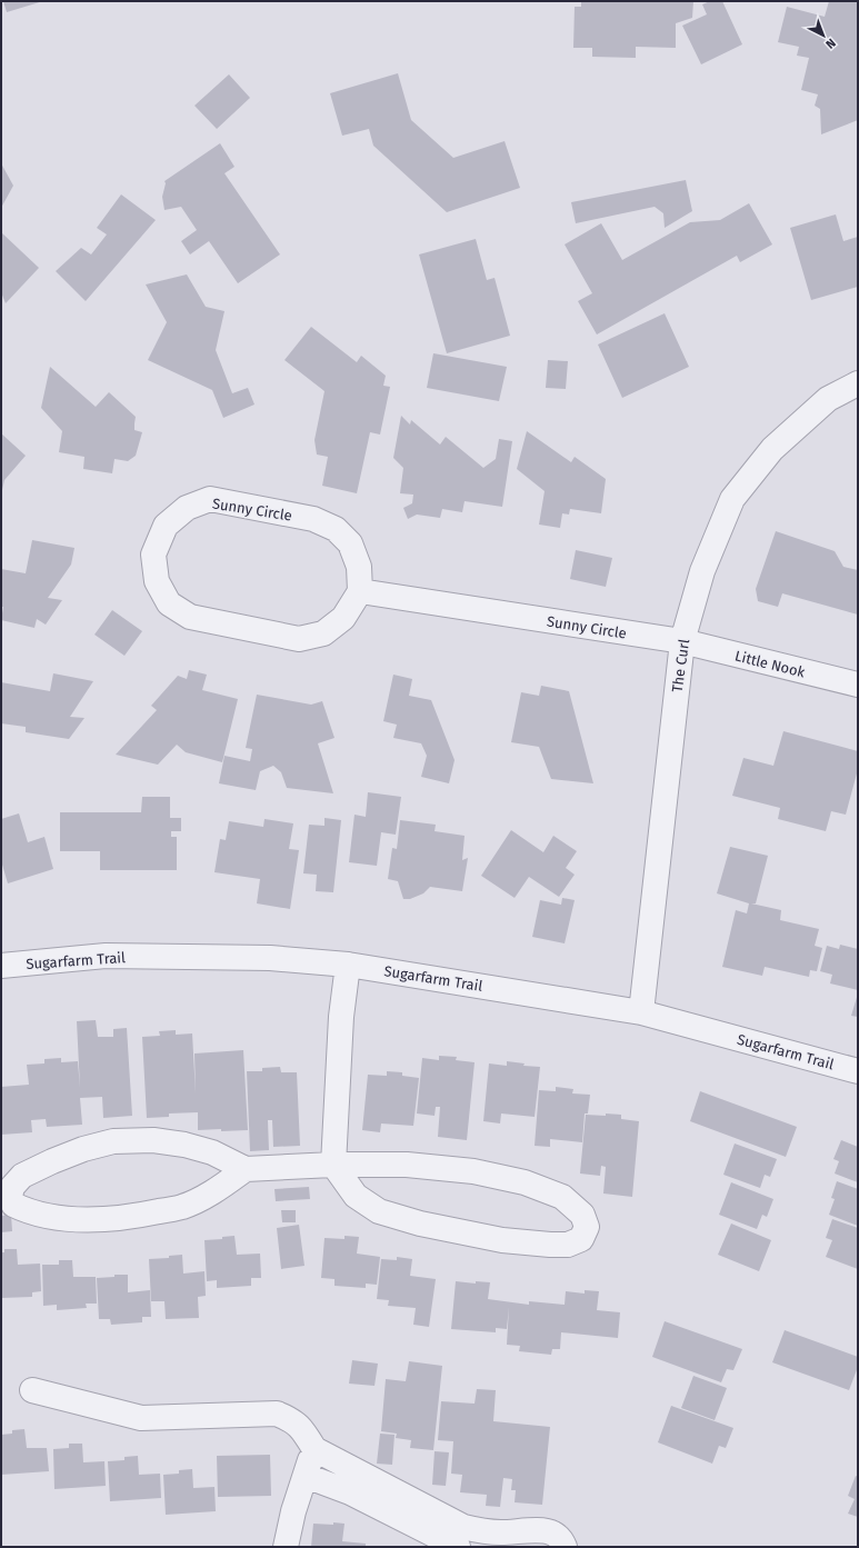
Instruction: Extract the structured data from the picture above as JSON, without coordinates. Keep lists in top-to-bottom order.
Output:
{
  "streets": {
    "street": [
      "Sunny Circle",
      "Little Nook",
      "The Curl",
      "Sugarfarm Trail"
    ]
  },
  "crossings": [
    ["Sunny Circle", "Little Nook"],
    ["Sunny Circle", "The Curl"],
    ["Little Nook", "The Curl"],
    ["The Curl", "Sugarfarm Trail"]
  ],
  "north": "bottom right"
}
